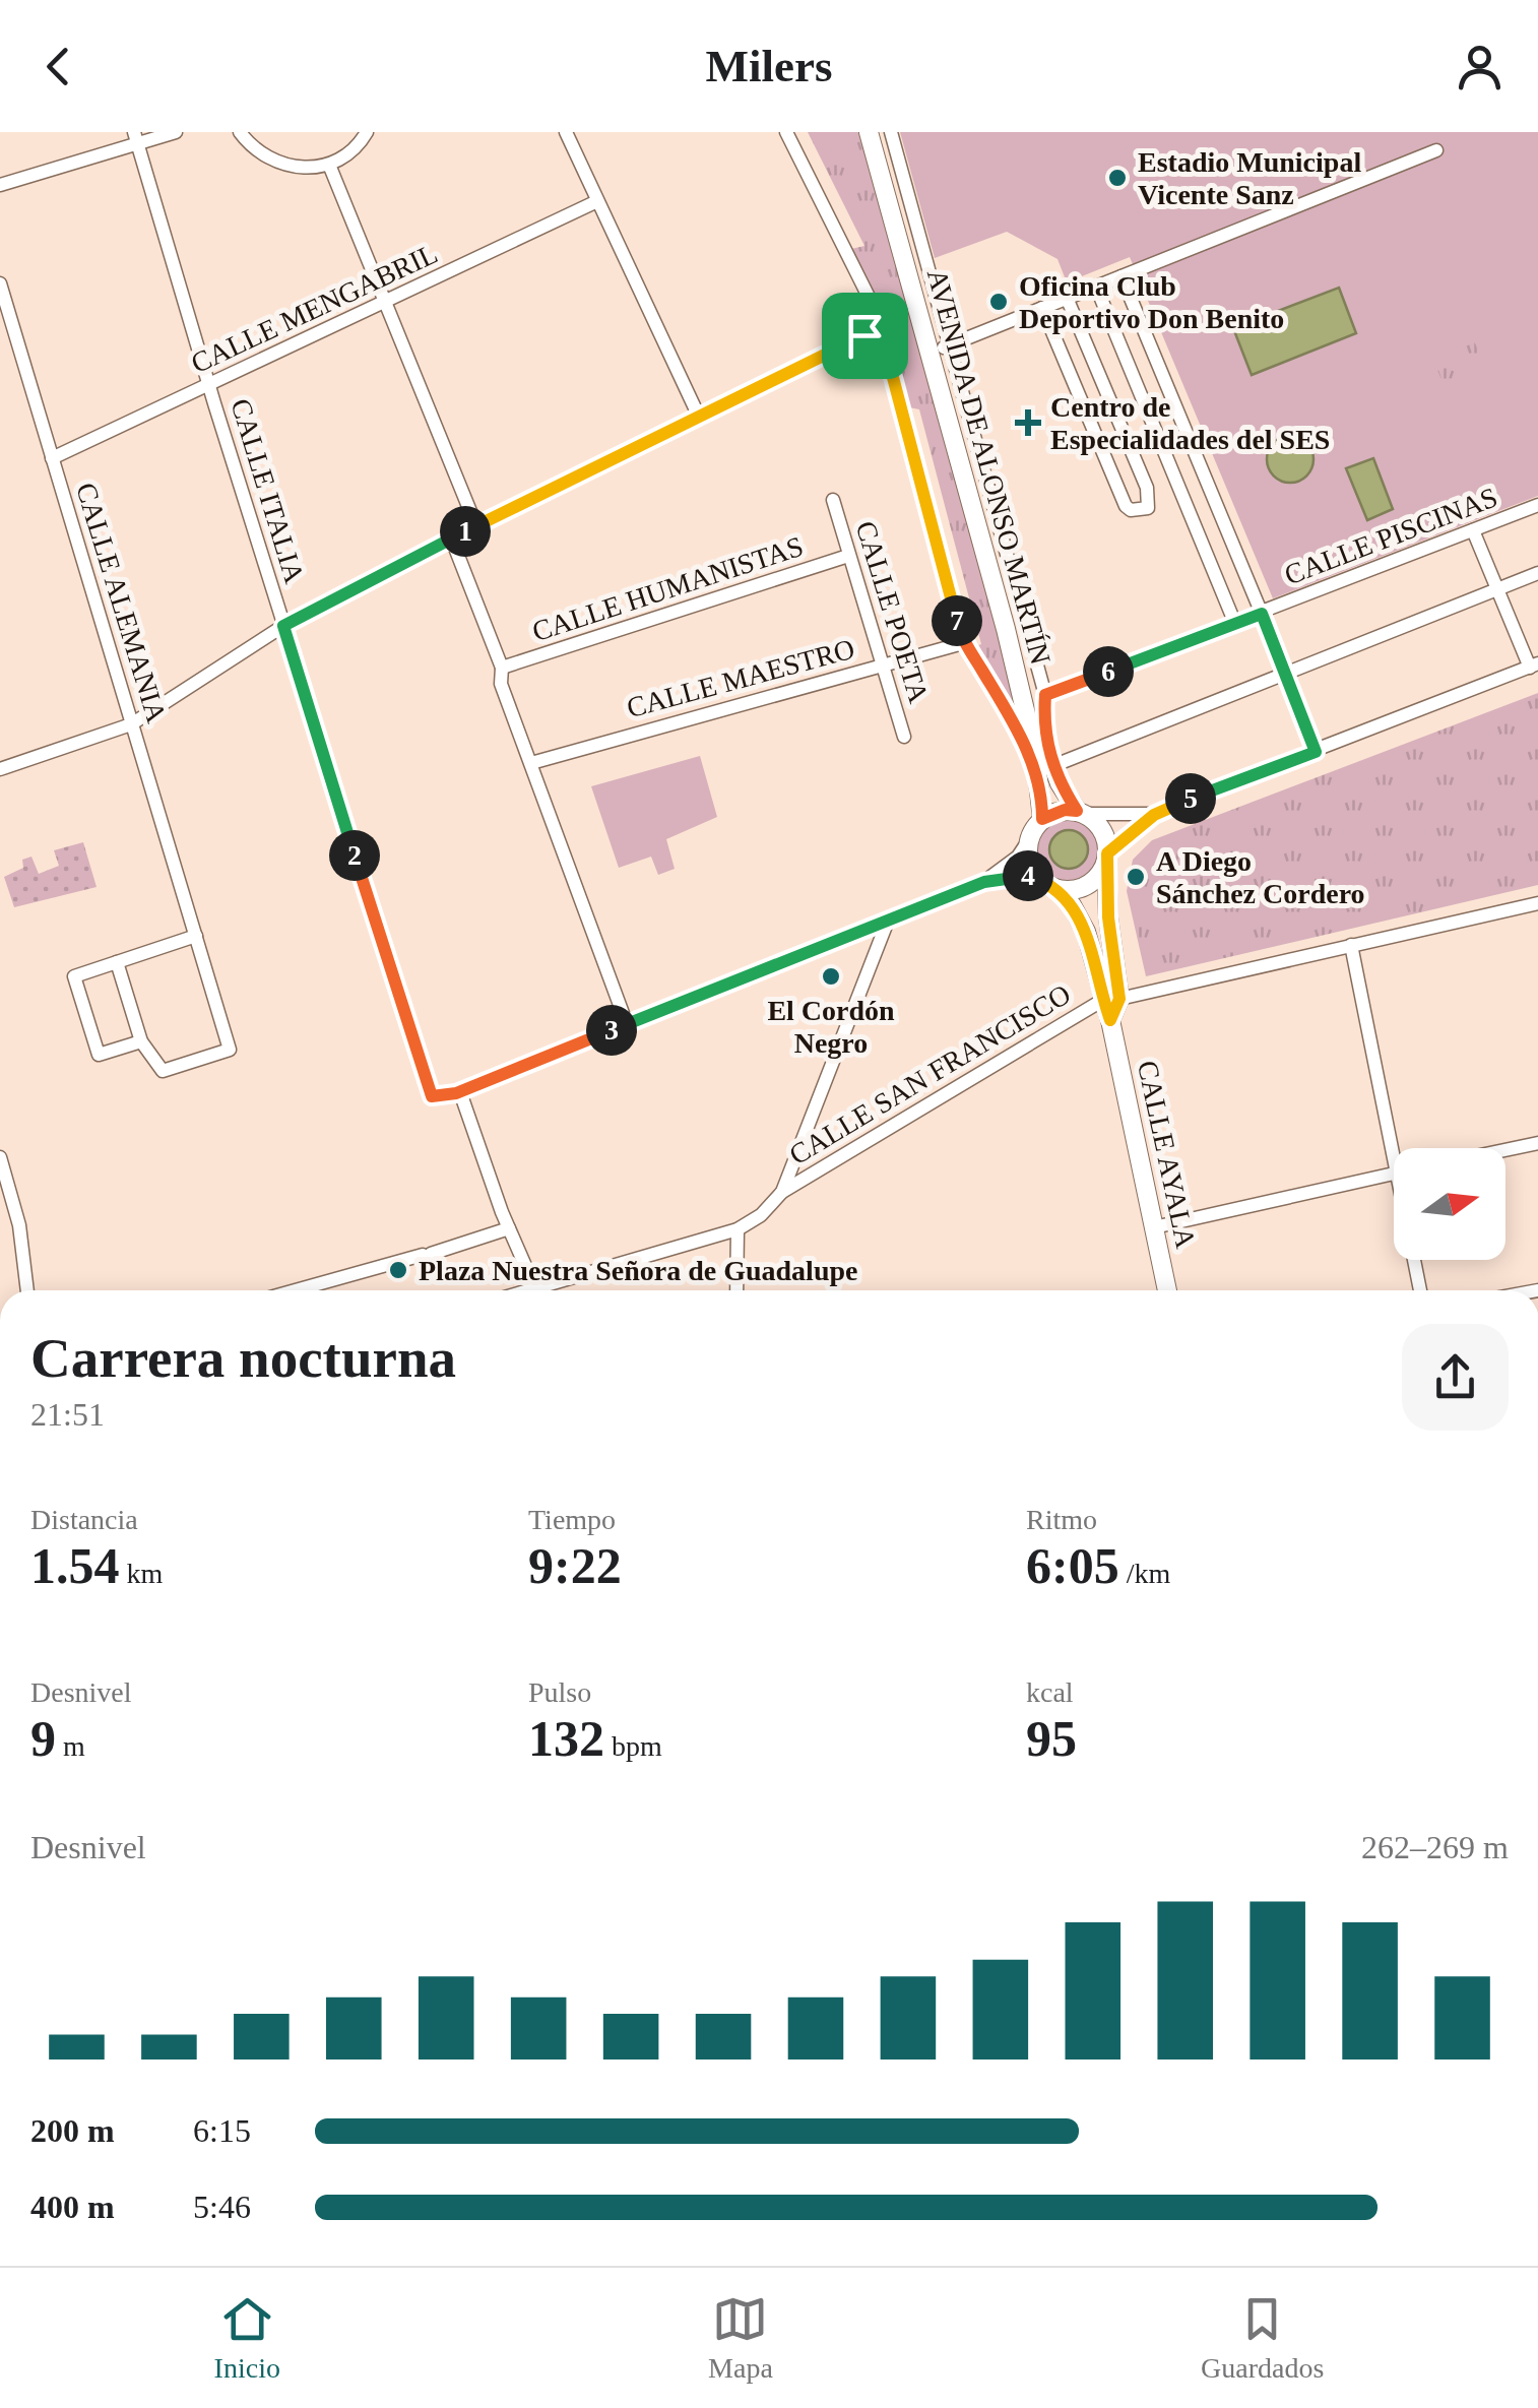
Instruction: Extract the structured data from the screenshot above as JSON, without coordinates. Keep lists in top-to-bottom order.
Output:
{
  "streets": {
    "main road": ["AVENIDA DE ALONSO MARTÍN", "CALLE AYALA"],
    "street": [
      "CALLE MENGABRIL",
      "CALLE ITALIA",
      "CALLE PISCINAS",
      "CALLE HUMANISTAS",
      "CALLE ALEMANIA",
      "CALLE POETA",
      "CALLE MAESTRO",
      "CALLE SAN FRANCISCO"
    ]
  },
  "crossings": [
    ["CALLE MENGABRIL", "CALLE ITALIA"],
    ["CALLE MENGABRIL", "CALLE ALEMANIA"],
    ["AVENIDA DE ALONSO MARTÍN", "CALLE PISCINAS"],
    ["CALLE HUMANISTAS", "CALLE POETA"],
    ["CALLE POETA", "CALLE MAESTRO"],
    ["CALLE SAN FRANCISCO", "CALLE AYALA"]
  ],
  "places": {
    "other": [
      "Estadio Municipal Vicente Sanz",
      "Oficina Club Deportivo Don Benito",
      "A Diego Sánchez Cordero",
      "El Cordón Negro",
      "Plaza Nuestra Señora de Guadalupe"
    ],
    "health": ["Centro de Especialidades del SES"]
  },
  "north": "right",
  "page": {
    "header": "Milers",
    "pins": [
      "1",
      "7",
      "6",
      "5",
      "2",
      "4",
      "3"
    ],
    "heading": ["Carrera nocturna", "21:51"],
    "stats": [
      ["Distancia", "1.54 km"],
      ["Tiempo", "9:22"],
      ["Ritmo", "6:05 /km"],
      ["Desnivel", "9 m"],
      ["Pulso", "132 bpm"],
      ["kcal", "95"]
    ],
    "chart": ["Desnivel", "262–269 m"],
    "list": [
      {
        "name": "200 m",
        "note": "6:15"
      },
      {
        "name": "400 m",
        "note": "5:46"
      }
    ],
    "tabs": ["Inicio", "Mapa", "Guardados"]
  }
}
